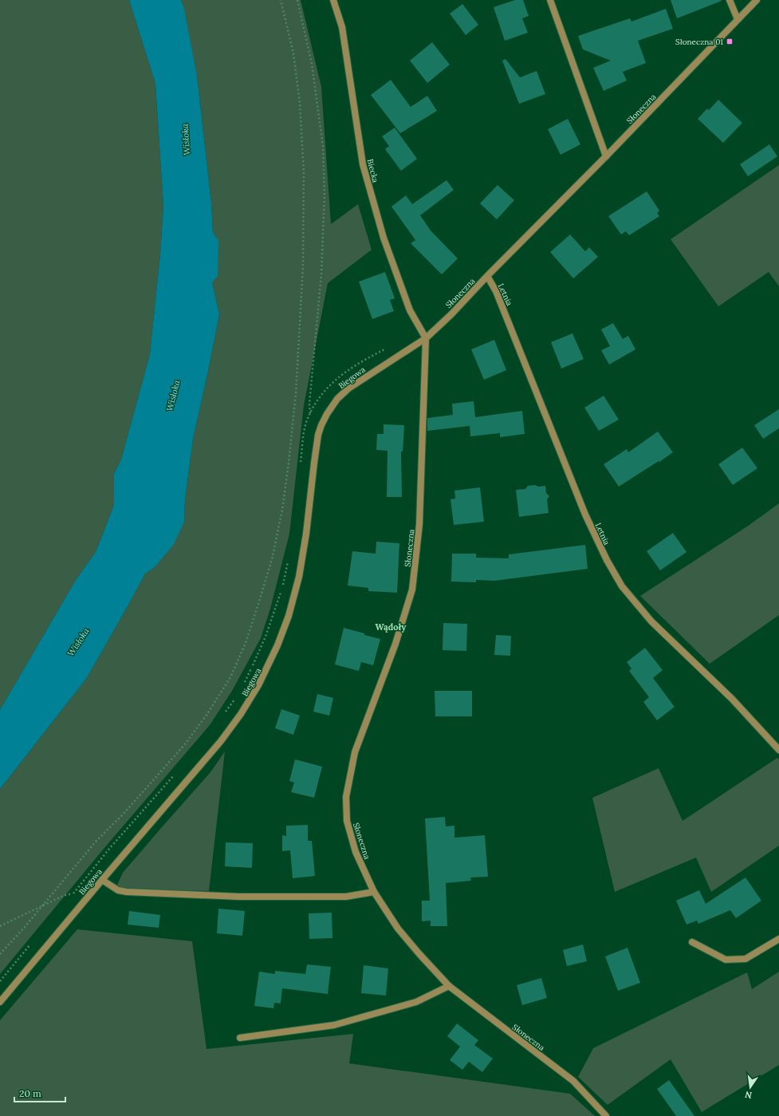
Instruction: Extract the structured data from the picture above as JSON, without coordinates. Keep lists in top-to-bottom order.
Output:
{
  "streets": {
    "street": [
      "Słoneczna",
      "Biecka",
      "Letnia",
      "Biegowa"
    ]
  },
  "crossings": [
    ["Słoneczna", "Biecka"],
    ["Słoneczna", "Letnia"],
    ["Słoneczna", "Biegowa"],
    ["Biecka", "Biegowa"]
  ],
  "districts": ["Wądoły"],
  "water": ["Wisłoka"],
  "places": {
    "transit": ["Słoneczna 01"]
  },
  "scale_bar": "20 m",
  "north": "bottom"
}
